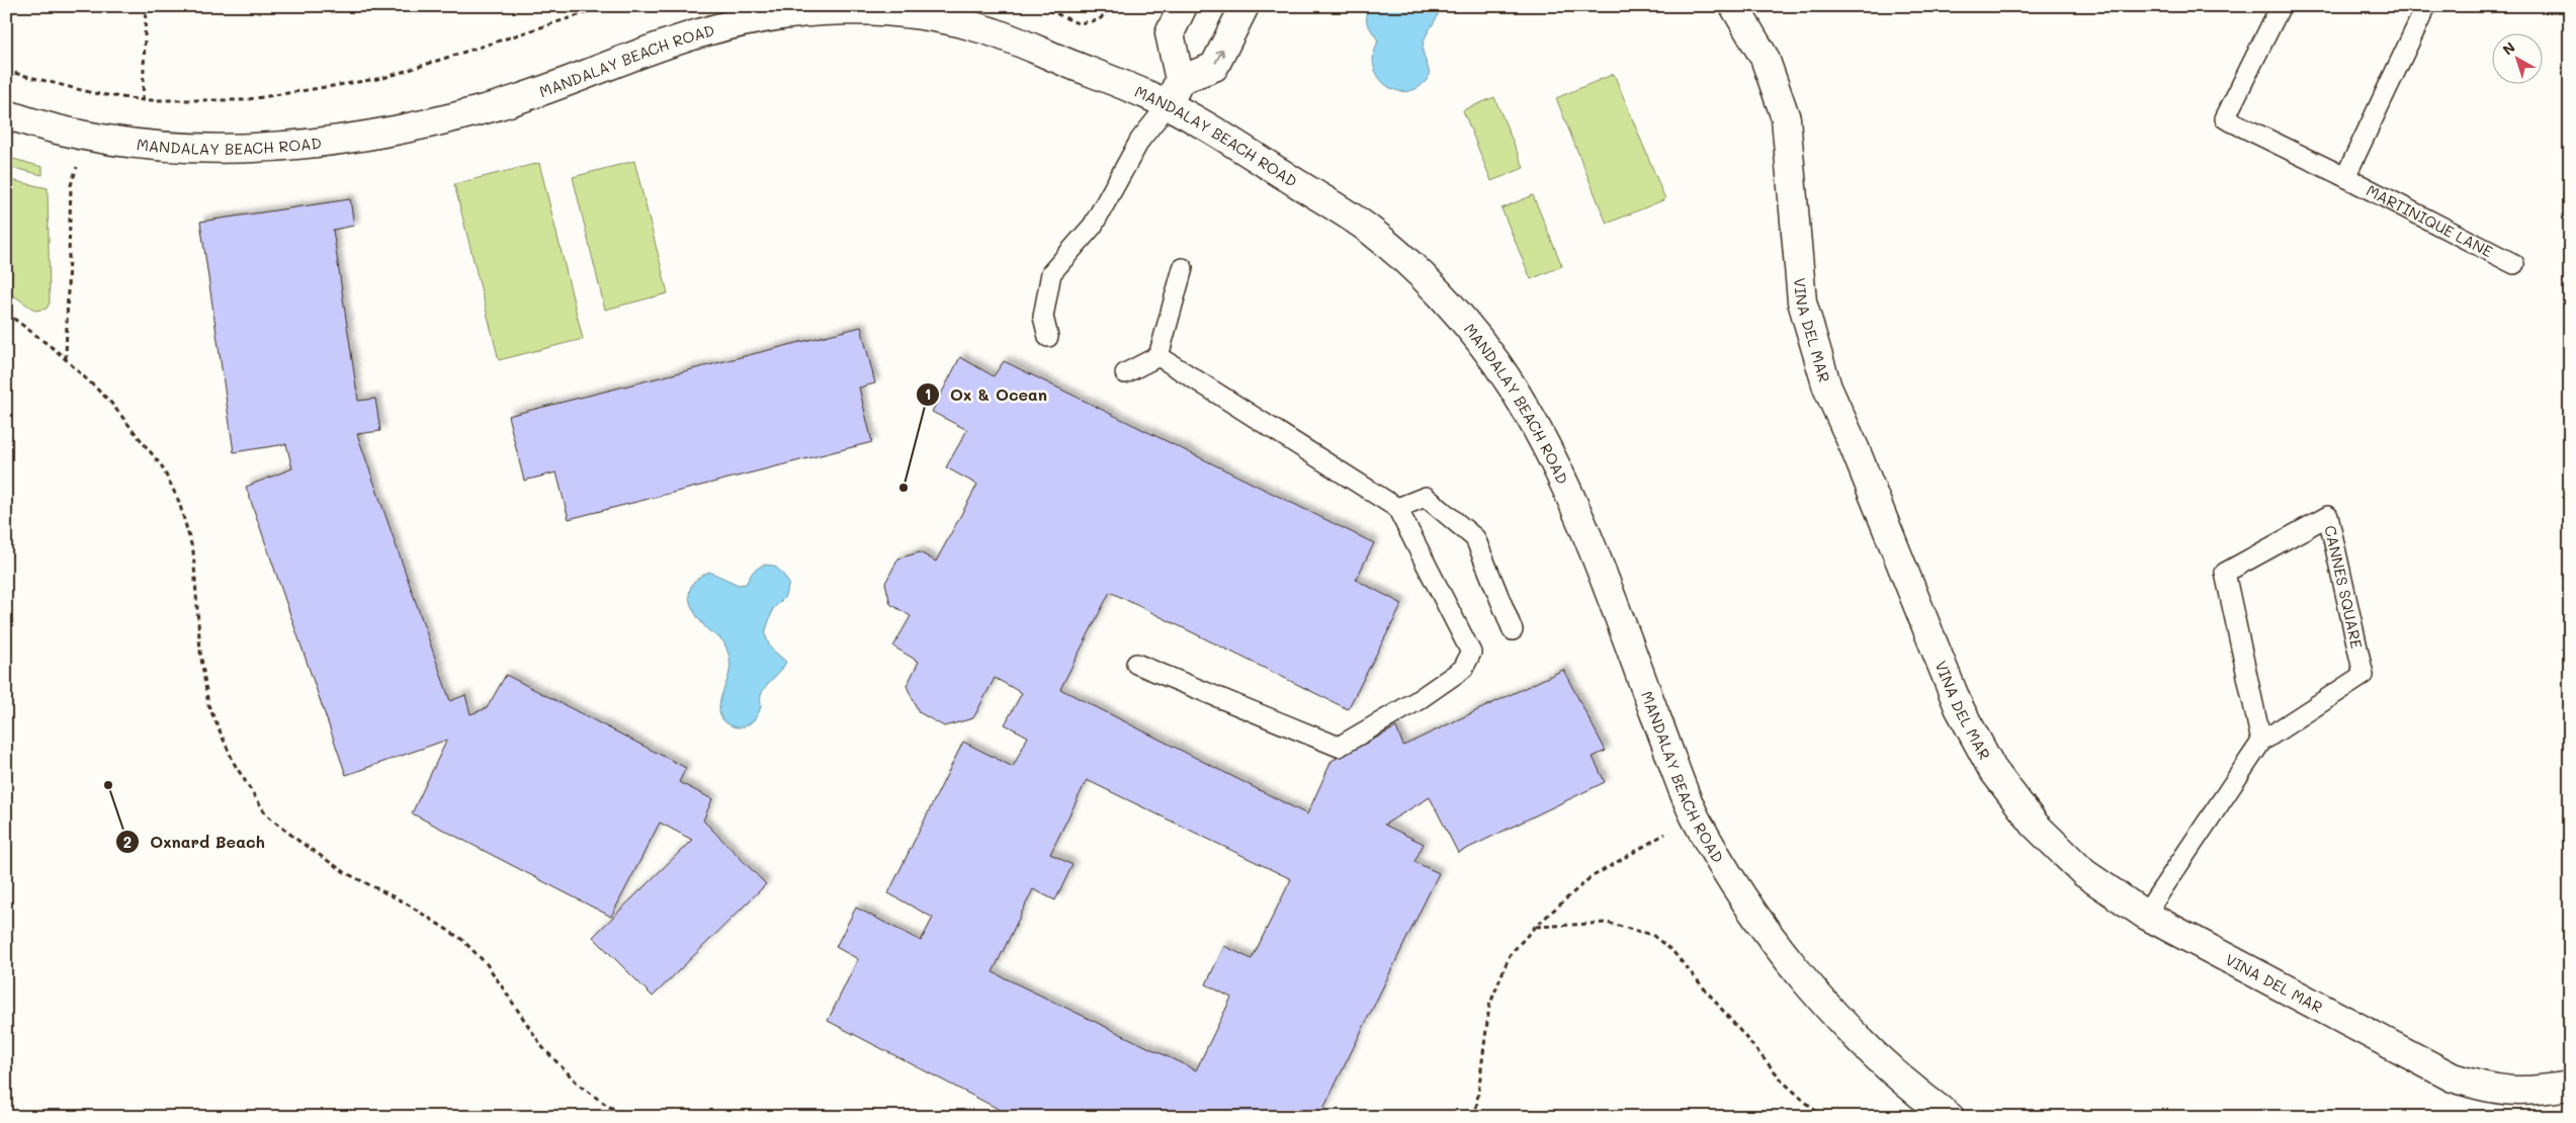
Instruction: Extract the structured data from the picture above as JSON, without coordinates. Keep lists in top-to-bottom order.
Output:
{
  "streets": {
    "street": ["MANDALAY BEACH ROAD", "VINA DEL MAR"],
    "lane": ["MARTINIQUE LANE", "CANNES SQUARE"]
  },
  "crossings": [
    ["VINA DEL MAR", "CANNES SQUARE"]
  ],
  "places": ["Ox & Ocean", "Oxnard Beach"],
  "north": "top left"
}
